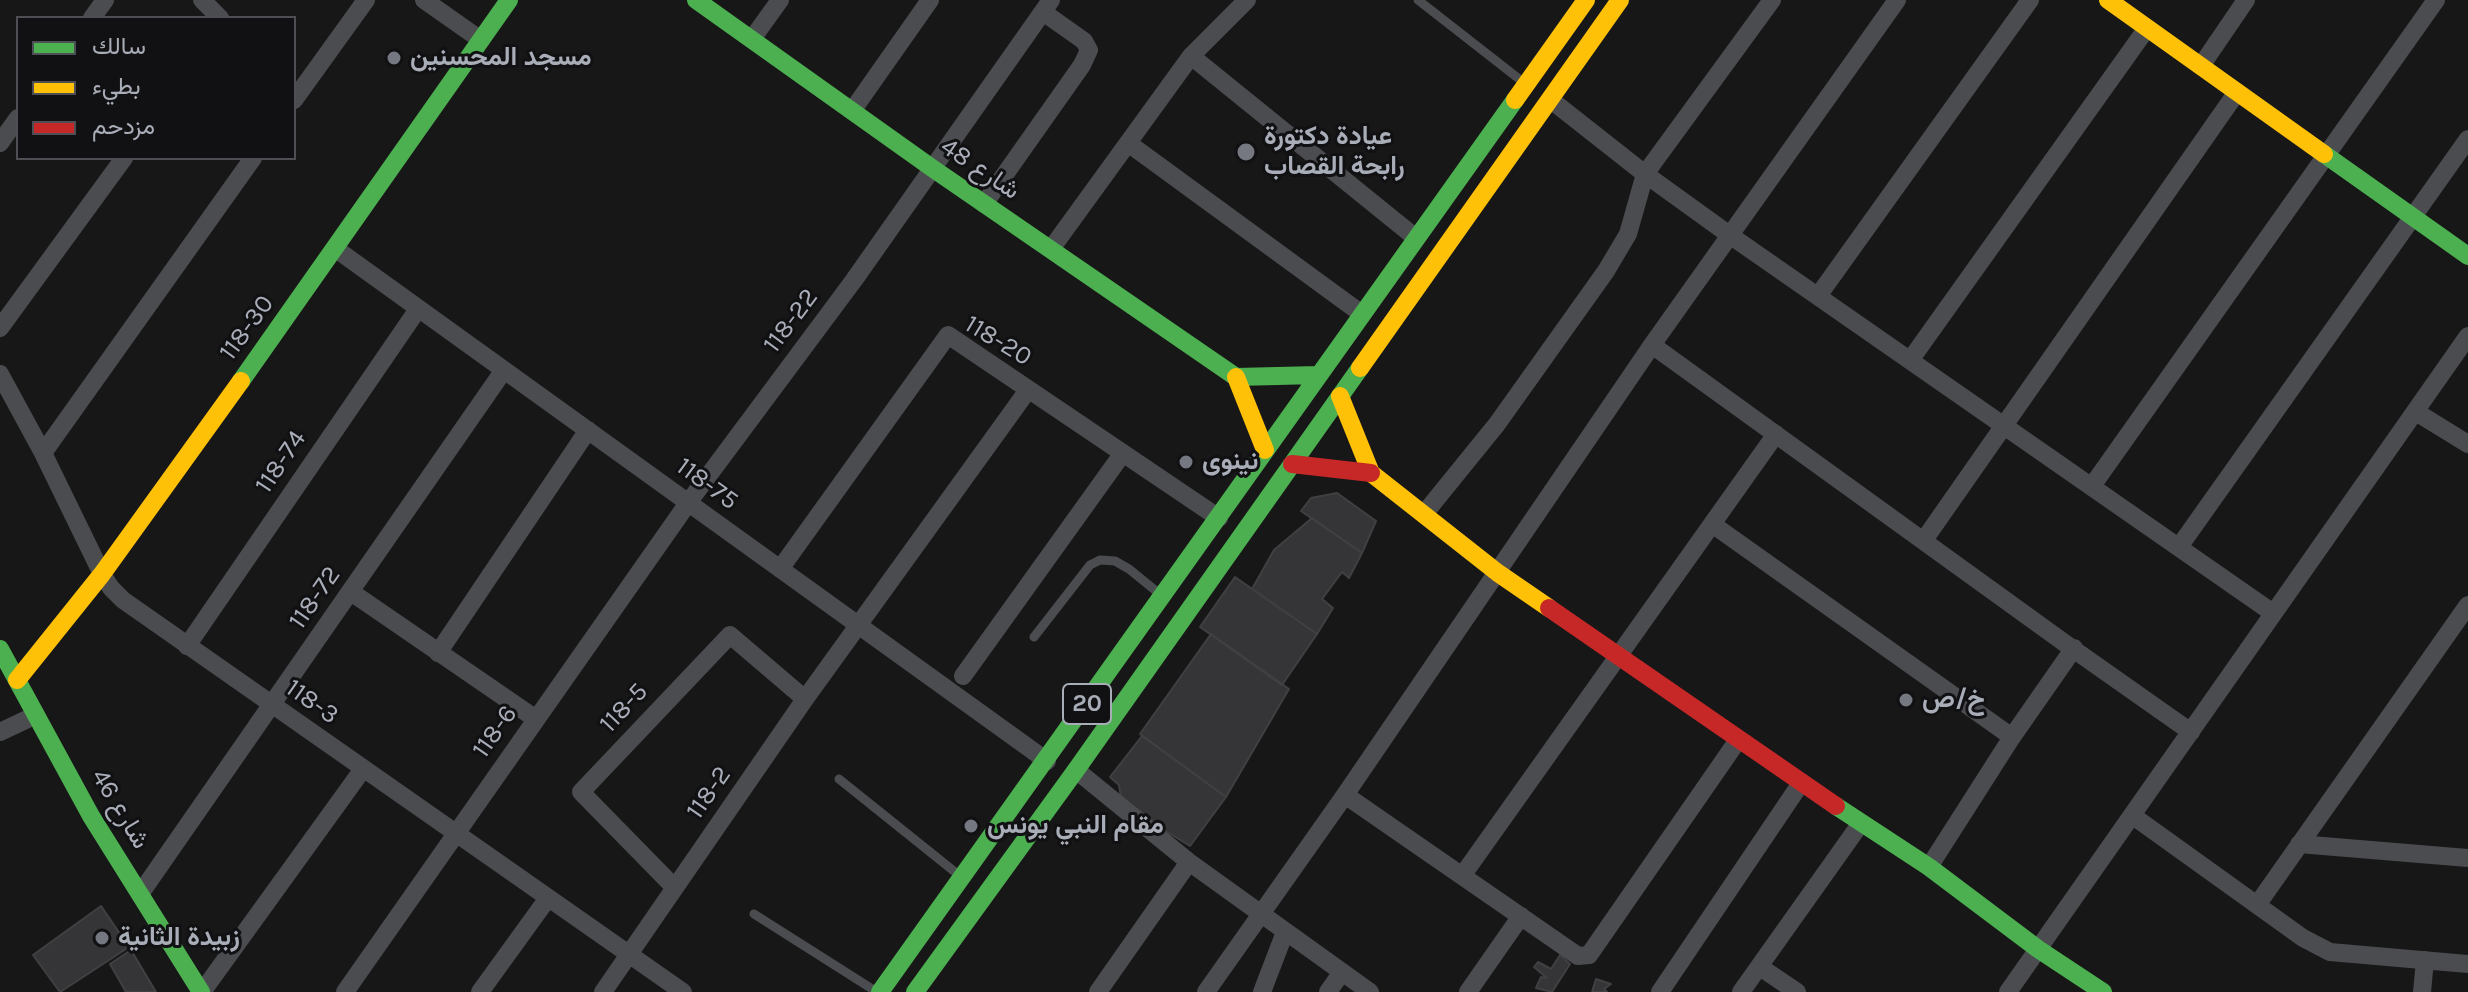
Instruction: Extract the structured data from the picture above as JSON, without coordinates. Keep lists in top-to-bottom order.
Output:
{
  "streets": {
    "street": [
      "شارع 48",
      "118-22",
      "118-30",
      "118-20",
      "118-74",
      "118-75",
      "118-72",
      "118-3",
      "20",
      "118-5",
      "118-6",
      "118-2",
      "شارع 46"
    ]
  },
  "crossings": [
    ["شارع 48", "118-22"],
    ["118-22", "118-75"],
    ["118-22", "118-6"],
    ["118-30", "118-75"],
    ["118-30", "118-3"],
    ["118-30", "شارع 46"],
    ["118-20", "118-75"],
    ["118-20", "20"],
    ["118-20", "118-2"],
    ["118-74", "118-75"],
    ["118-74", "118-3"],
    ["118-75", "118-72"],
    ["118-75", "20"],
    ["118-75", "118-6"],
    ["118-75", "118-2"],
    ["118-72", "118-3"],
    ["118-72", "شارع 46"],
    ["118-3", "118-6"],
    ["118-3", "118-2"],
    ["118-5", "118-2"]
  ],
  "places": [
    "مسجد المحسنين",
    "عيادة دكتورة رابحة القصاب",
    "نينوى",
    "خ/ص",
    "مقام النبي يونس",
    "زبيدة الثانية"
  ],
  "legend": ["سالك", "بطيء", "مزدحم"]
}
